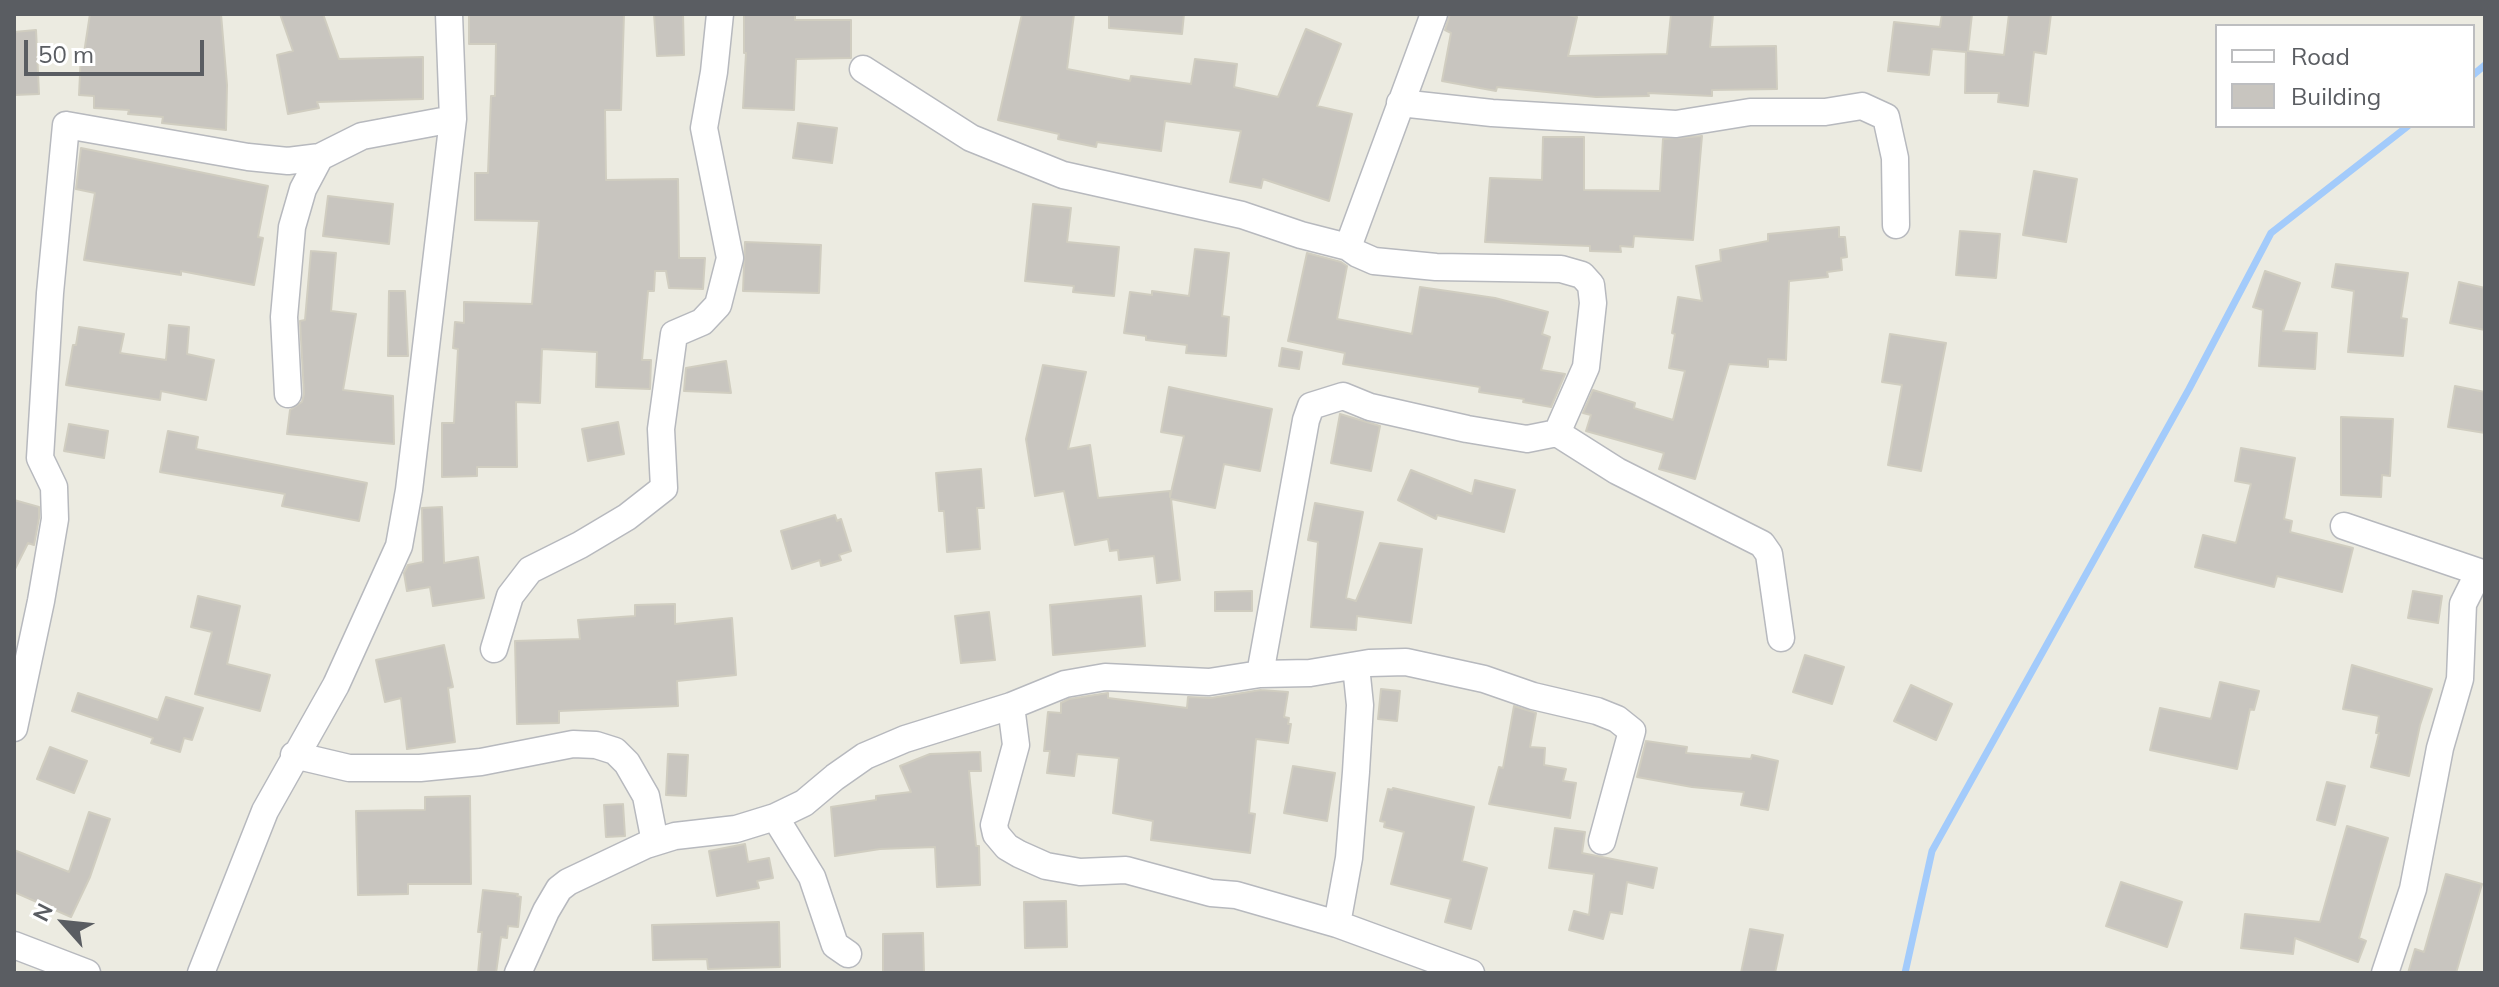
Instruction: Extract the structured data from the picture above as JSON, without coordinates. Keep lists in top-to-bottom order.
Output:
{
  "legend": ["Road", "Building"],
  "scale_bar": "50 m",
  "north": "top left"
}
